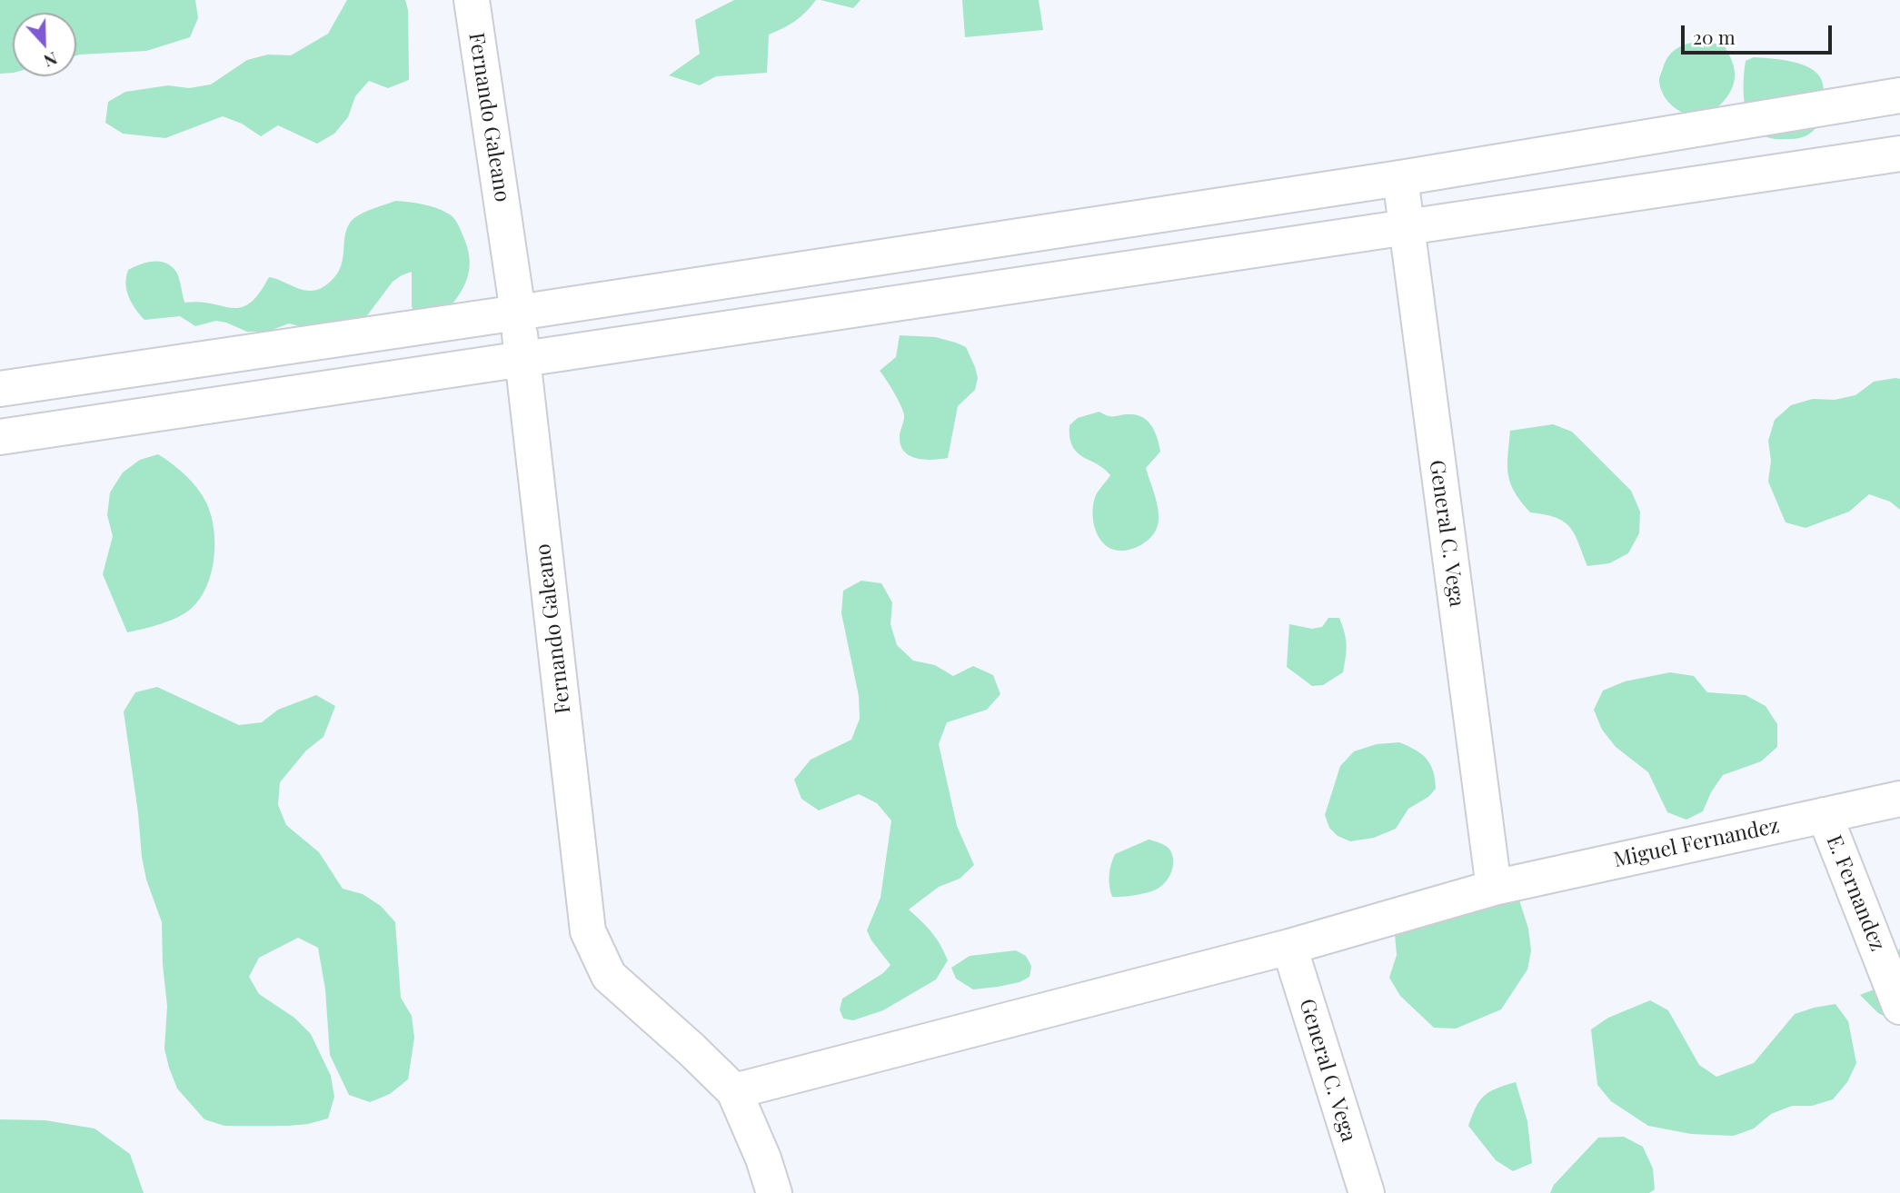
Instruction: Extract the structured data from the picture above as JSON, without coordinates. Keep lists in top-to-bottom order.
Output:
{
  "streets": {
    "street": [
      "Fernando Galeano",
      "General C. Vega",
      "Miguel Fernandez",
      "E. Fernandez"
    ]
  },
  "crossings": [
    ["Fernando Galeano", "Miguel Fernandez"],
    ["General C. Vega", "Miguel Fernandez"],
    ["Miguel Fernandez", "E. Fernandez"]
  ],
  "scale_bar": "20 m",
  "north": "bottom"
}
